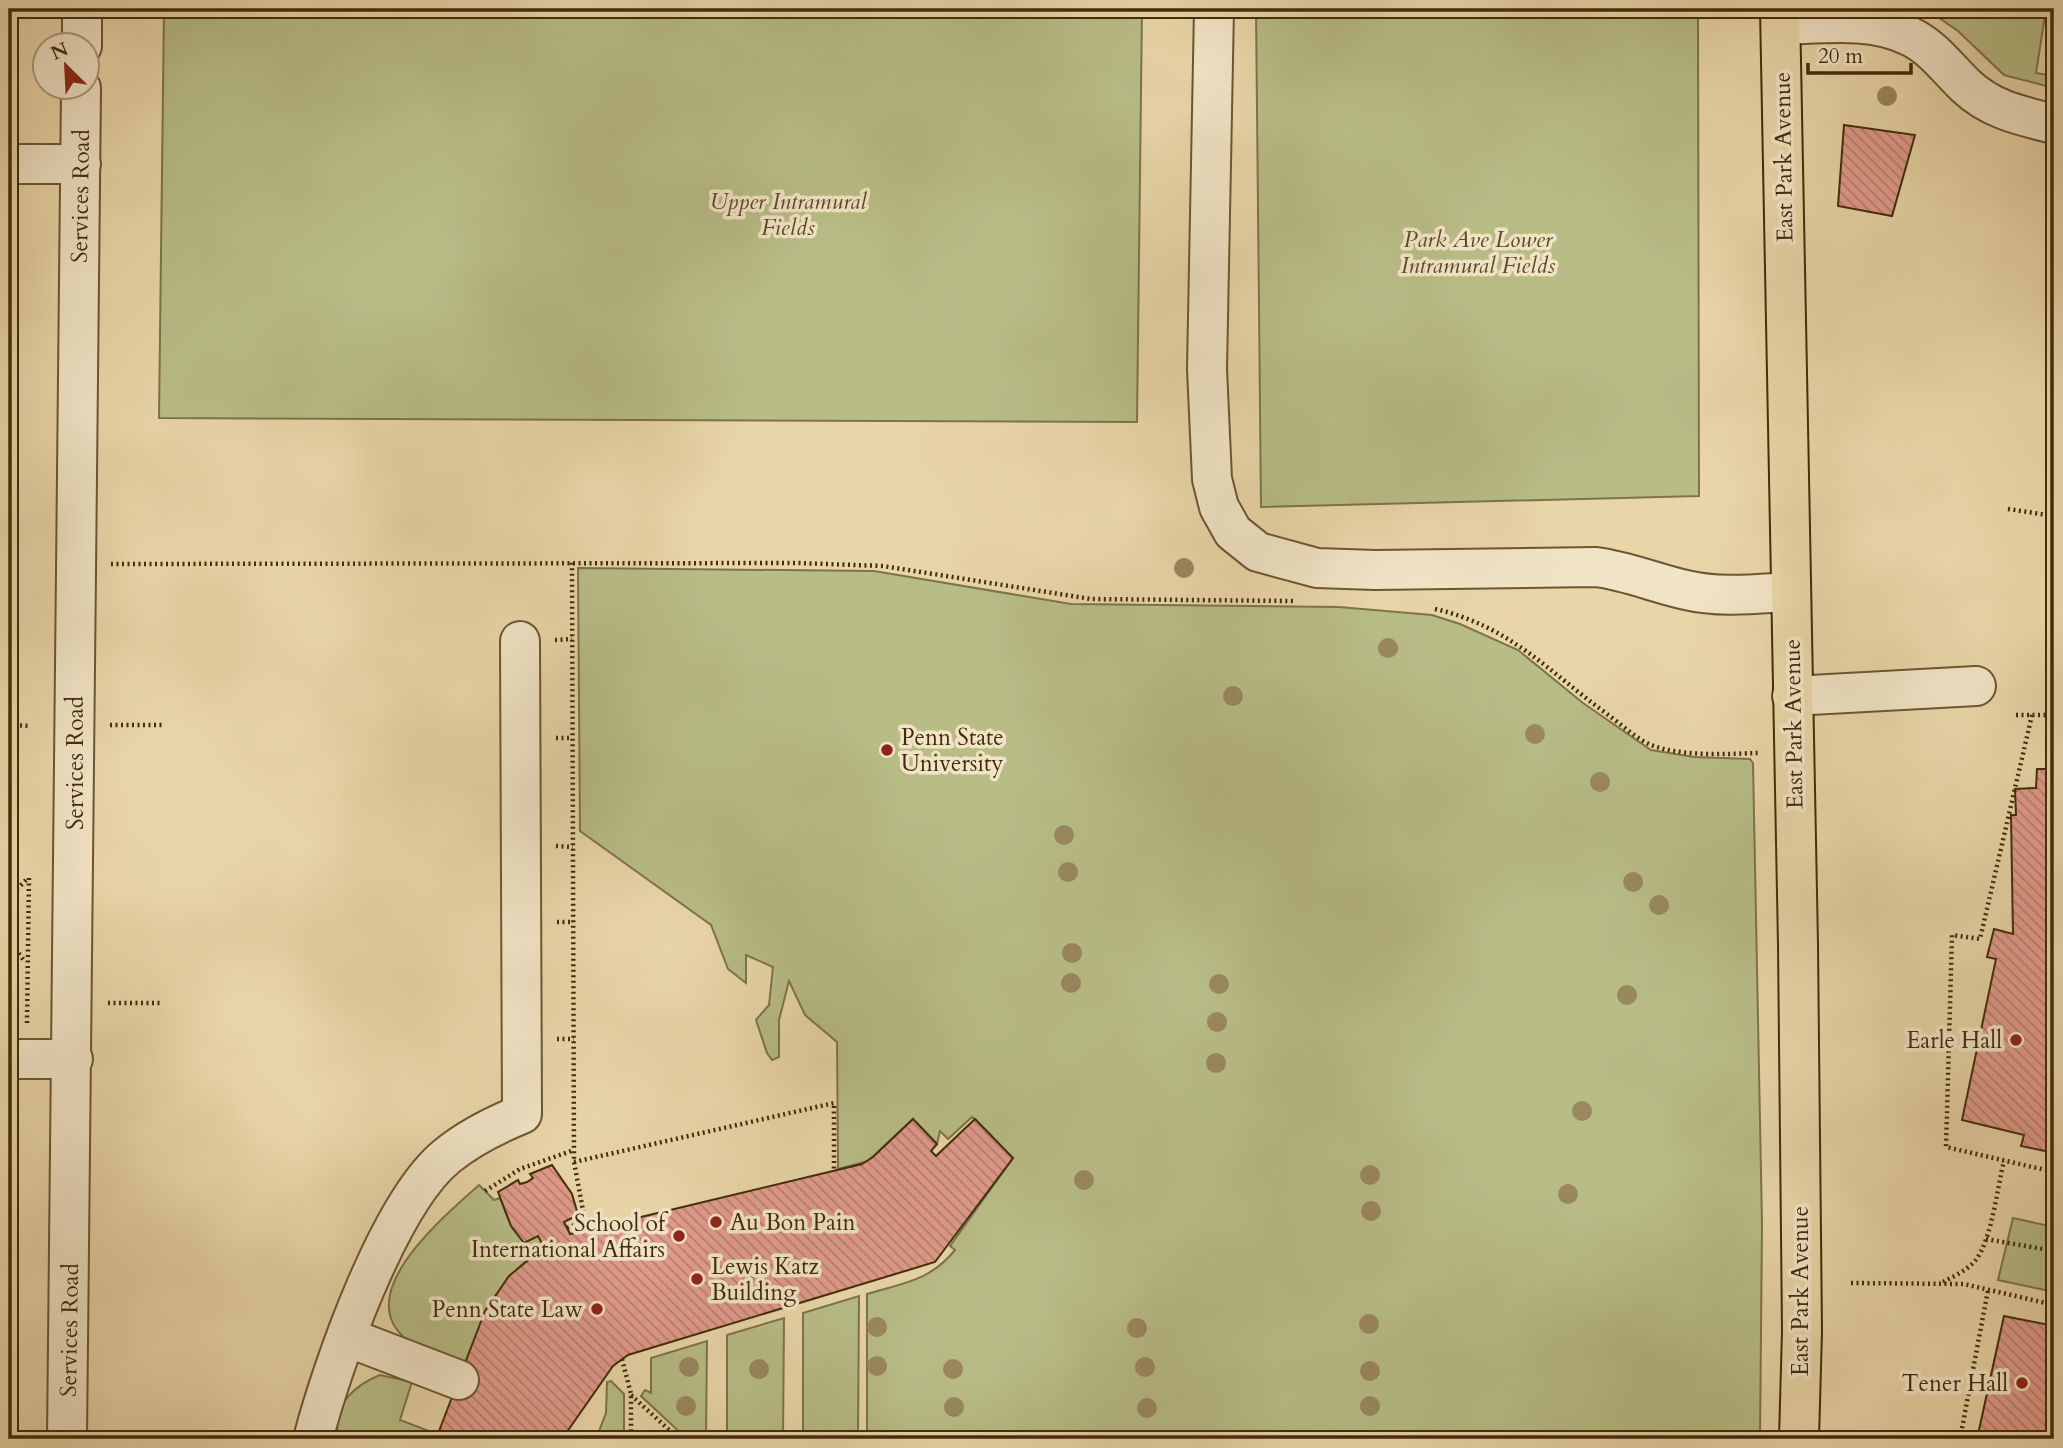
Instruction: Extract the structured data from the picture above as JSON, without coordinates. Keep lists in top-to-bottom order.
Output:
{
  "streets": {
    "main road": ["East Park Avenue"],
    "street": ["Services Road"]
  },
  "parks": ["Upper Intramural Fields", "Park Ave Lower Intramural Fields"],
  "places": [
    "Penn State University",
    "Earle Hall",
    "Au Bon Pain",
    "School of International Affairs",
    "Lewis Katz Building",
    "Penn State Law",
    "Tener Hall"
  ],
  "scale_bar": "20 m",
  "north": "top left"
}
